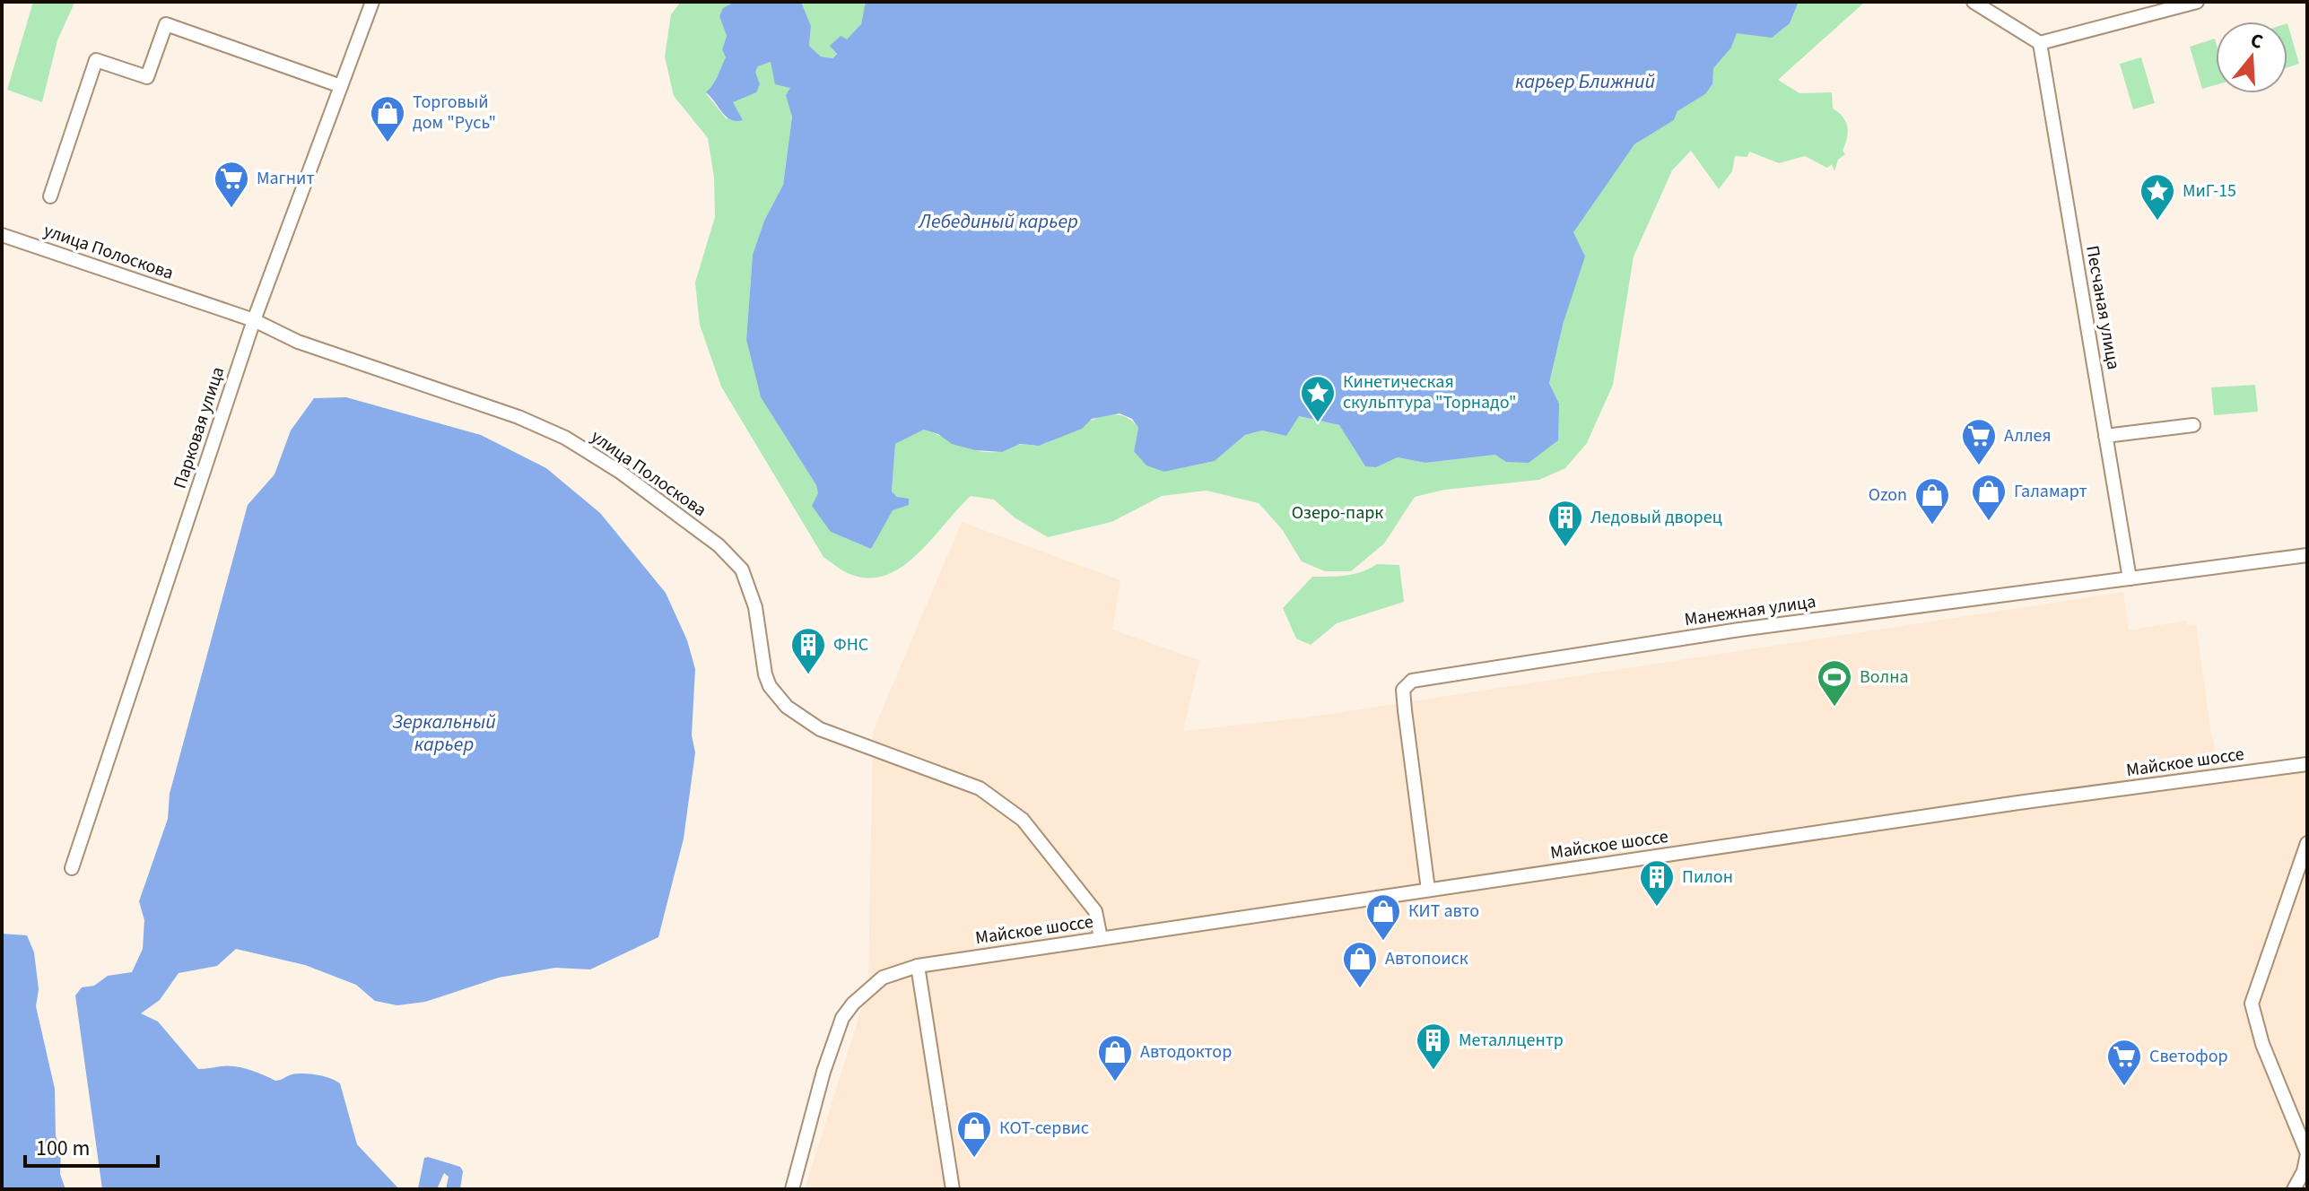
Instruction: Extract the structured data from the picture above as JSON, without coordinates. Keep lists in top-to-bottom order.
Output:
{
  "streets": {
    "street": [
      "улица Полоскова",
      "Песчаная улица",
      "Парковая улица",
      "Манежная улица",
      "Майское шоссе"
    ]
  },
  "crossings": [
    ["улица Полоскова", "Парковая улица"],
    ["улица Полоскова", "Майское шоссе"],
    ["Песчаная улица", "Манежная улица"],
    ["Манежная улица", "Майское шоссе"]
  ],
  "water": ["карьер Ближний", "Лебединый карьер", "Зеркальный карьер"],
  "parks": ["Озеро-парк"],
  "places": {
    "shop": [
      "Торговый дом \"Русь\"",
      "Галамарт",
      "Ozon",
      "КИТ авто",
      "Автопоиск",
      "Автодоктор",
      "КОТ-сервис"
    ],
    "supermarket": ["Магнит", "Аллея", "Светофор"],
    "place": ["МиГ-15", "Кинетическая скульптура \"Торнадо\""],
    "building": [
      "Ледовый дворец",
      "ФНС",
      "Пилон",
      "Металлцентр"
    ],
    "sports": ["Волна"]
  },
  "scale_bar": "100 m",
  "north": "top"
}
